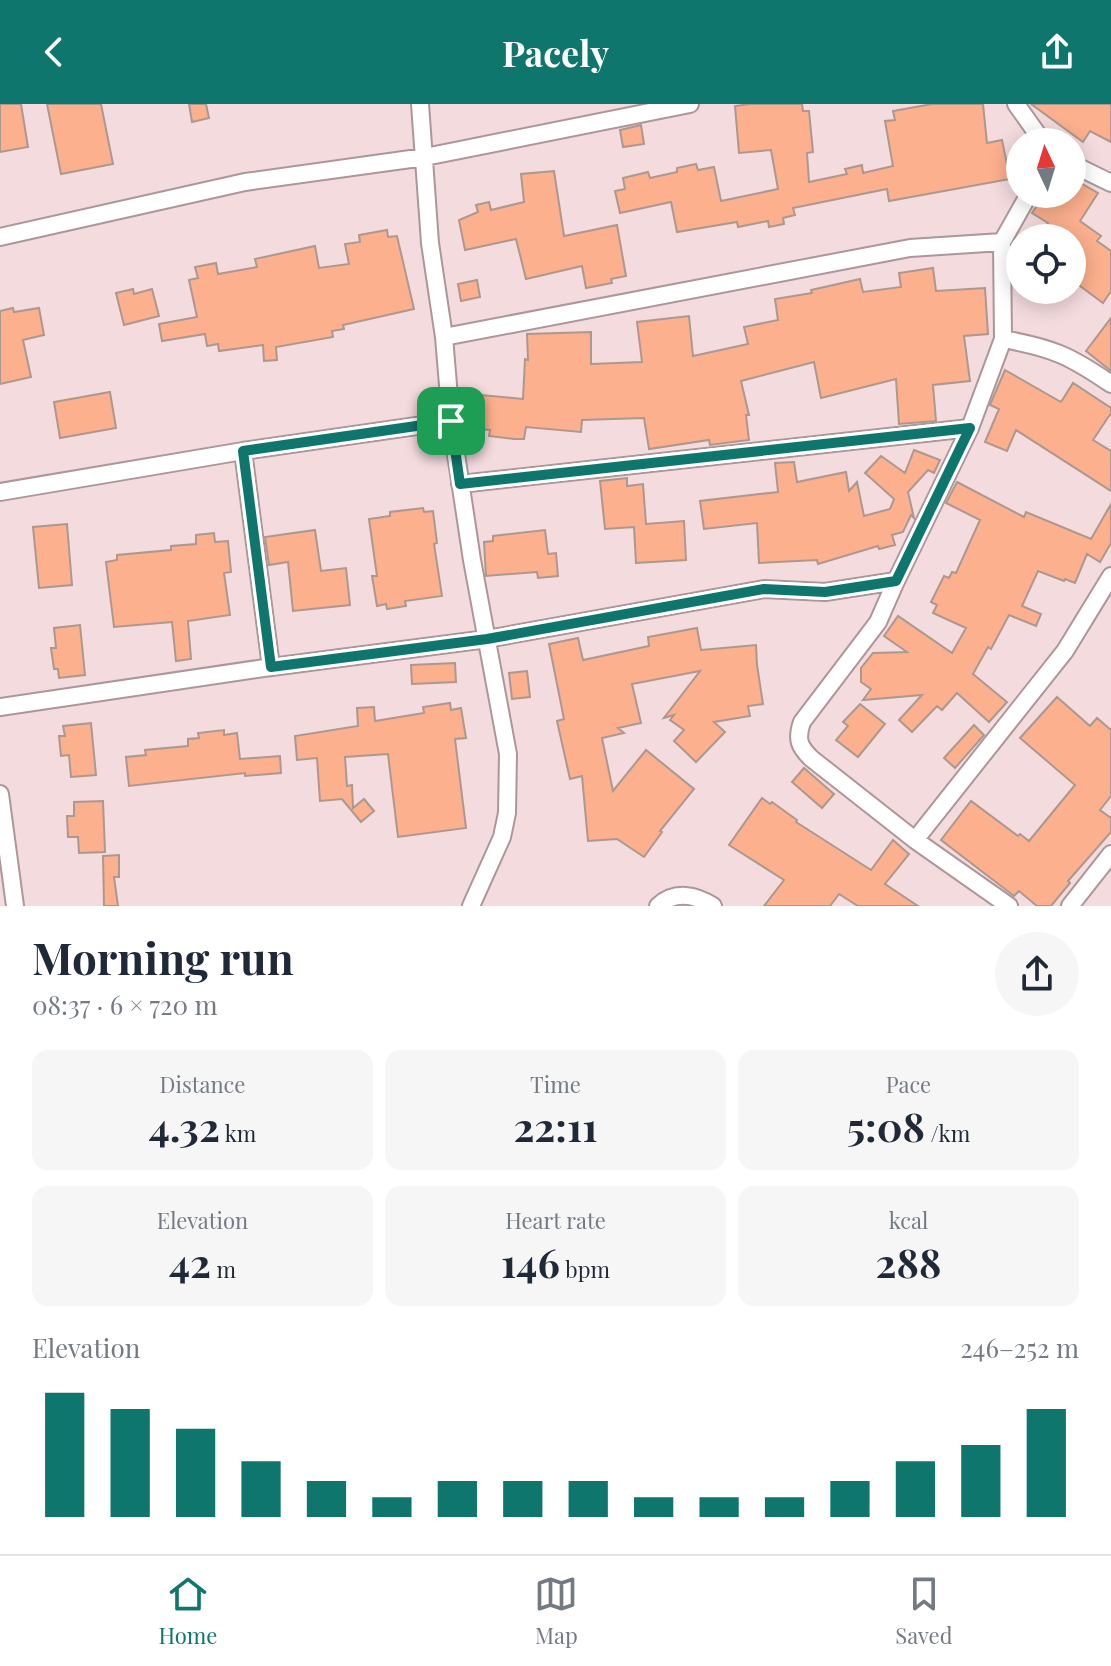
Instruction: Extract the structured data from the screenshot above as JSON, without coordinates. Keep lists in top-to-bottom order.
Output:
{
  "north": "top",
  "page": {
    "header": "Pacely",
    "heading": ["Morning run", "08:37 · 6 × 720 m"],
    "stats": [
      ["Distance", "4.32 km"],
      ["Time", "22:11"],
      ["Pace", "5:08 /km"],
      ["Elevation", "42 m"],
      ["Heart rate", "146 bpm"],
      ["kcal", "288"]
    ],
    "chart": ["Elevation", "246–252 m"],
    "tabs": ["Home", "Map", "Saved"]
  }
}
